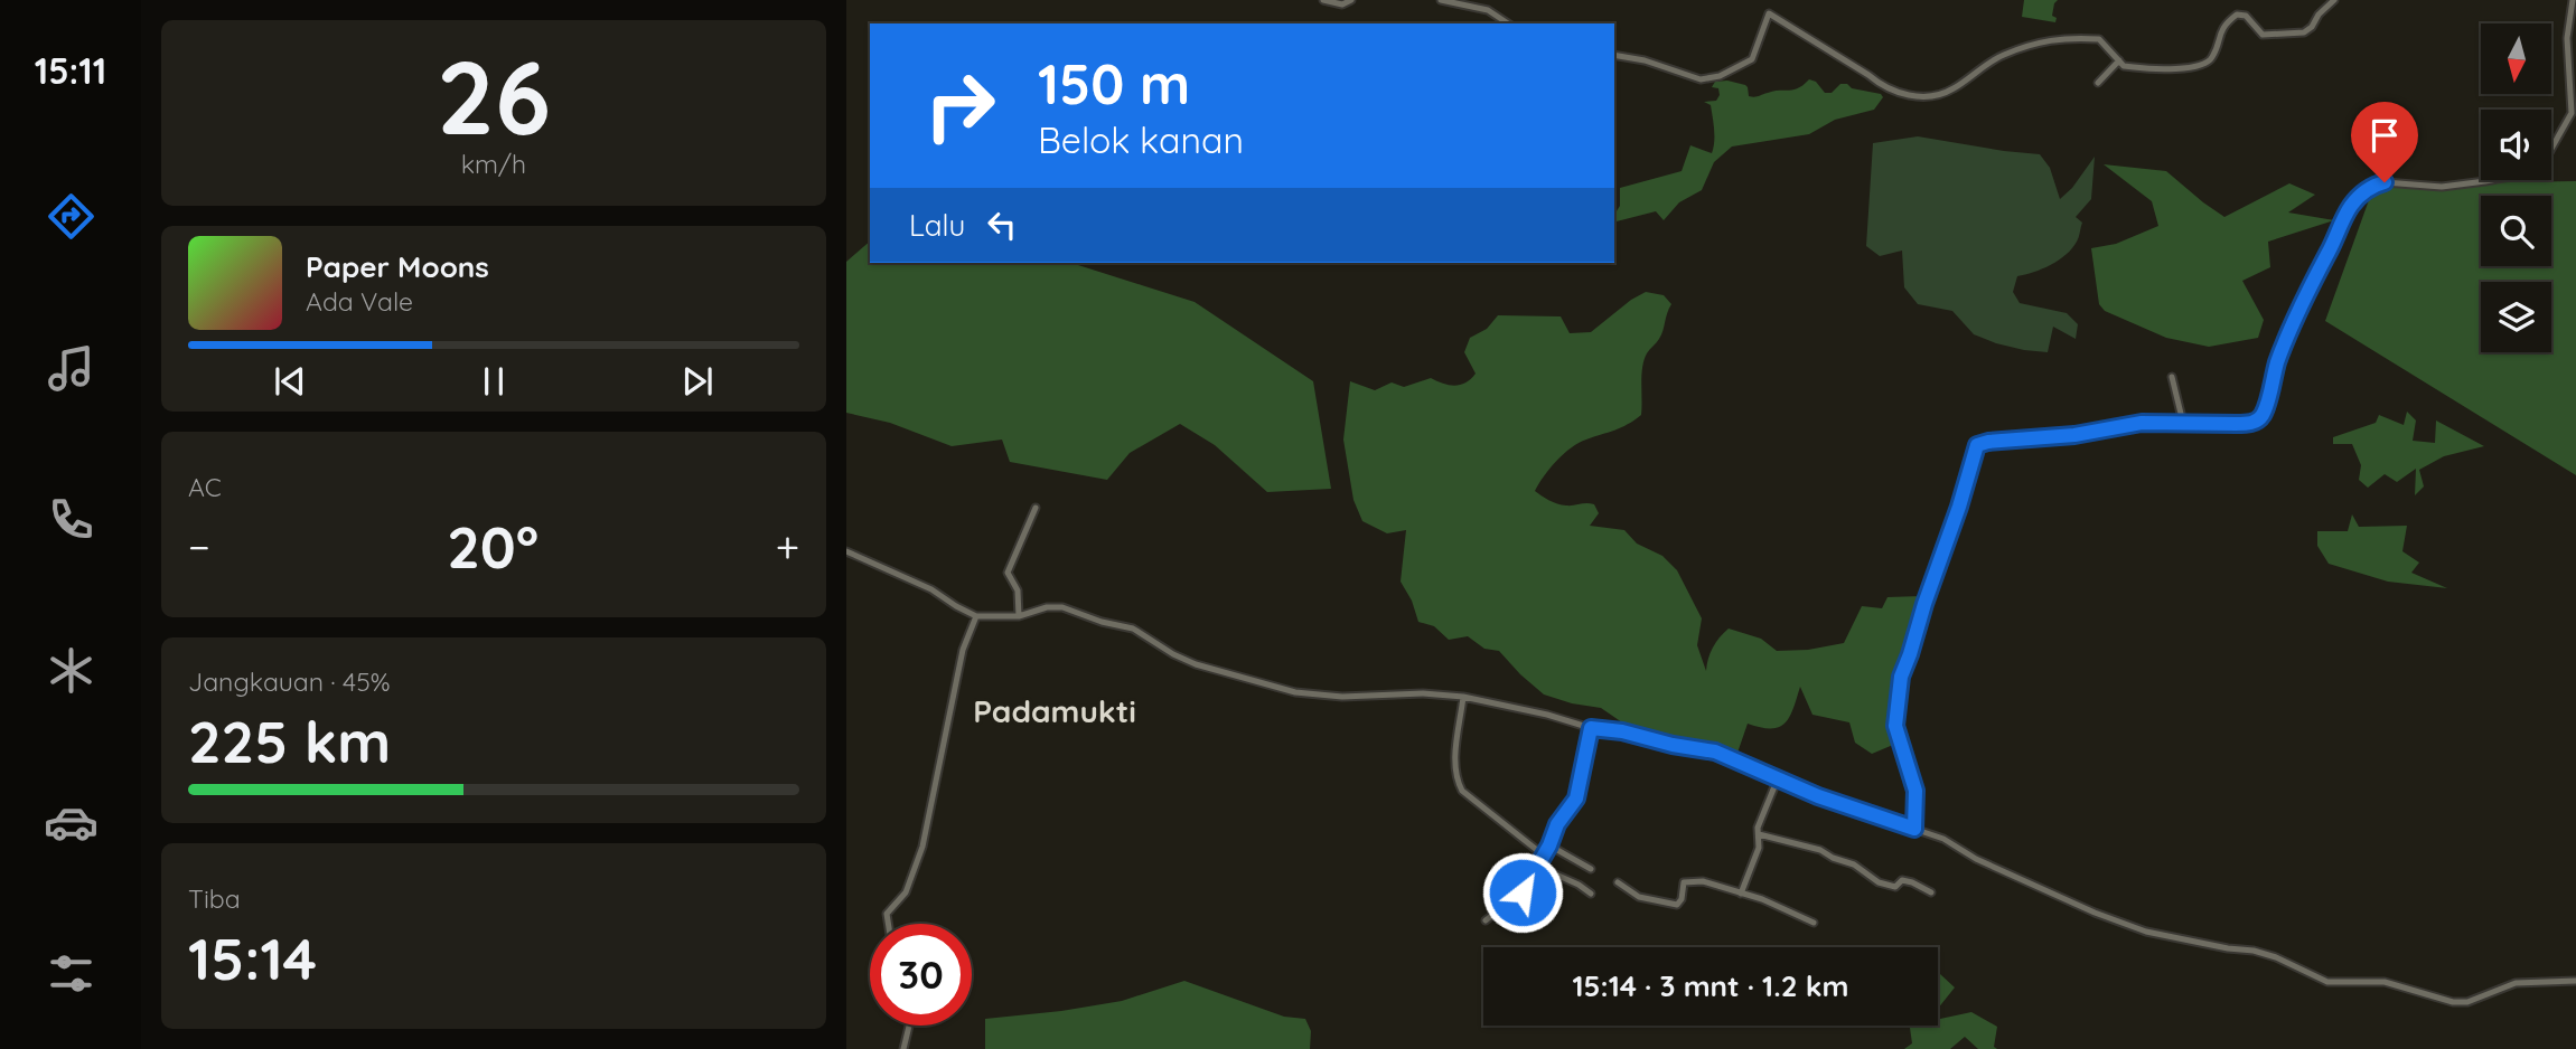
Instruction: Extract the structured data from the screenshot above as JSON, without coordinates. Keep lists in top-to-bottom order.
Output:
{
  "districts": ["Padamukti"],
  "north": "bottom",
  "page": {
    "tabs": "15:11",
    "tile": [
      ["26", "km/h"],
      "AC",
      ["Jangkauan · 45%", "225 km"],
      ["Tiba", "15:14"]
    ],
    "turn": ["150 m", "Belok kanan"],
    "then": "Lalu",
    "song": ["Paper Moons", "Ada Vale"],
    "heat": ["−", "20°", "+"],
    "limit": "30",
    "trip": "15:14 · 3 mnt · 1.2 km"
  }
}
